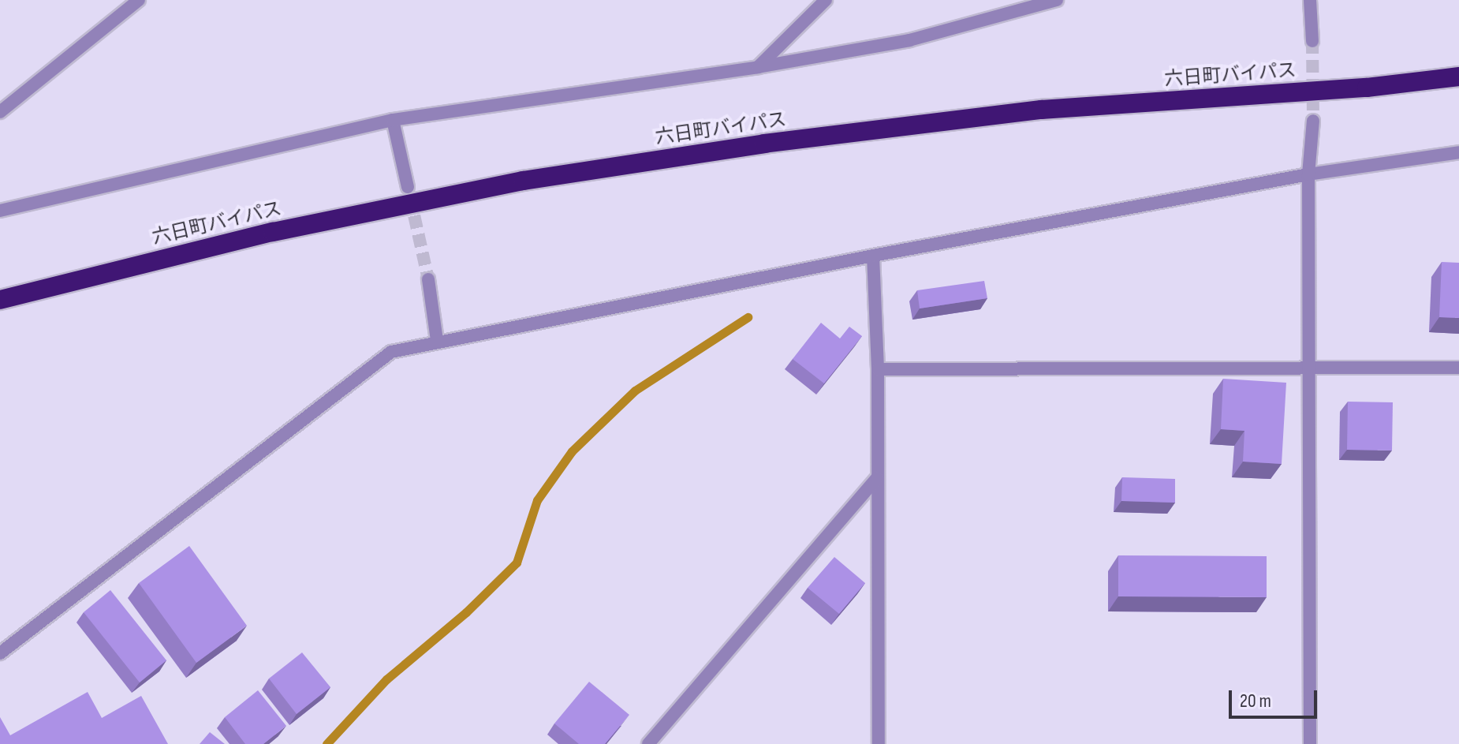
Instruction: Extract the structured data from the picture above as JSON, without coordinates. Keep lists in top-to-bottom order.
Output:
{
  "streets": {
    "highway": ["六日町バイパス"]
  },
  "scale_bar": "20 m"
}
